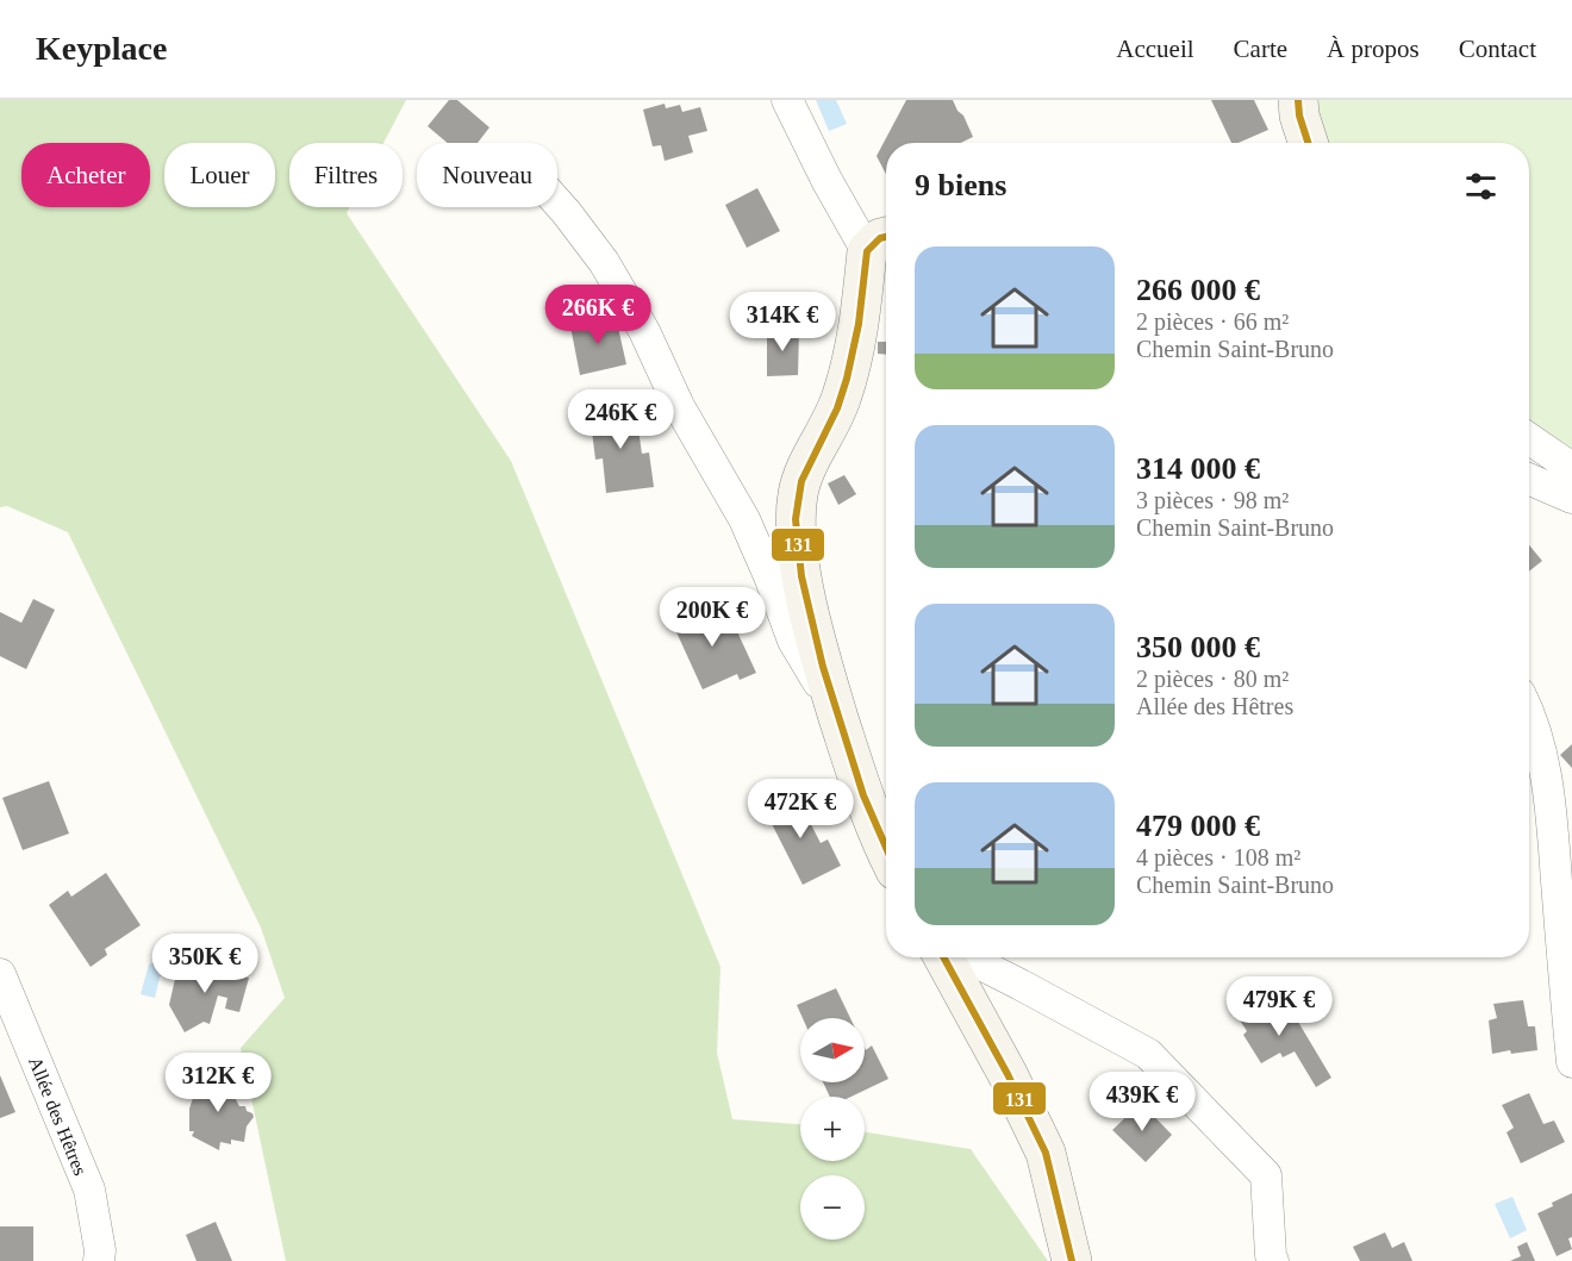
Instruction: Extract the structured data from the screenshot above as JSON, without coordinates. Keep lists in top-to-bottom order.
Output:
{
  "streets": {
    "street": ["Allée des Hêtres"]
  },
  "lines": ["transit line 131"],
  "north": "right",
  "page": {
    "header": "Keyplace",
    "nav": [
      "Accueil",
      "Carte",
      "À propos",
      "Contact"
    ],
    "chip": [
      "Acheter",
      "Louer",
      "Filtres",
      "Nouveau"
    ],
    "heading": "9 biens",
    "list": [
      {
        "name": "266 000 €",
        "note": "2 pièces · 66 m² · Chemin Saint-Bruno"
      },
      {
        "name": "314 000 €",
        "note": "3 pièces · 98 m² · Chemin Saint-Bruno"
      },
      {
        "name": "350 000 €",
        "note": "2 pièces · 80 m² · Allée des Hêtres"
      },
      {
        "name": "479 000 €",
        "note": "4 pièces · 108 m² · Chemin Saint-Bruno"
      }
    ],
    "price": [
      "266K €",
      "314K €",
      "246K €",
      "200K €",
      "472K €",
      "350K €",
      "479K €",
      "312K €",
      "439K €"
    ],
    "map_buttons": ["+", "−"]
  }
}
